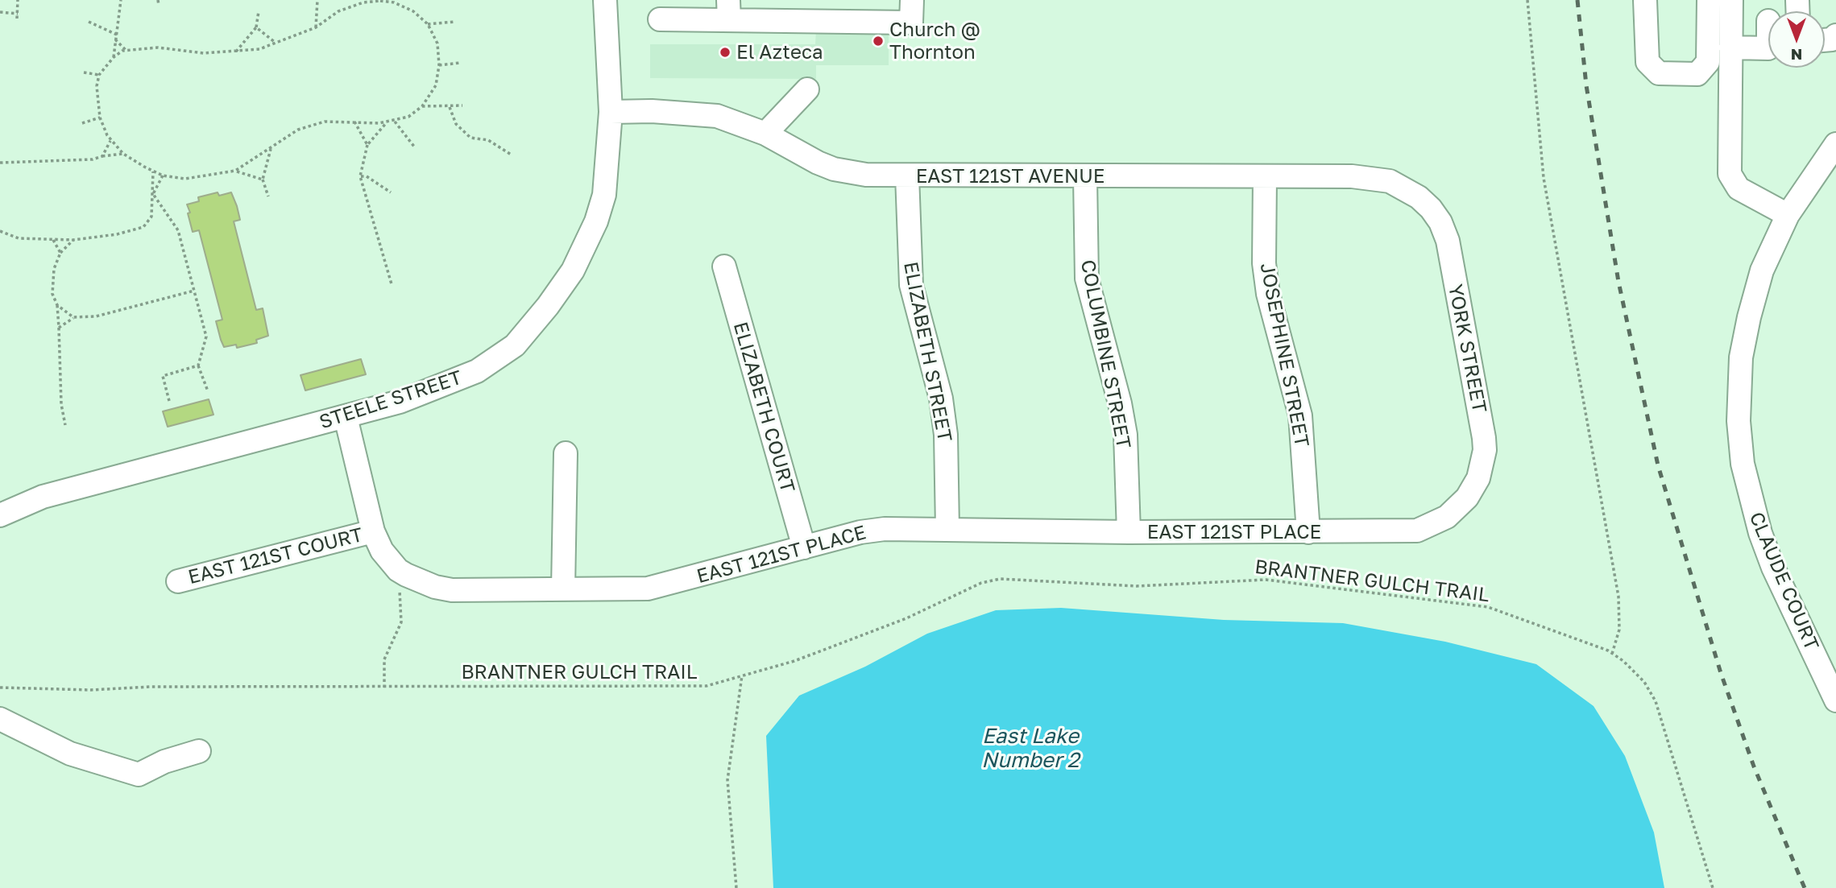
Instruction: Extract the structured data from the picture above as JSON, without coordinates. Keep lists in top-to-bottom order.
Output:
{
  "streets": {
    "street": [
      "EAST 121ST AVENUE",
      "YORK STREET",
      "ELIZABETH STREET",
      "COLUMBINE STREET",
      "JOSEPHINE STREET",
      "STEELE STREET",
      "ELIZABETH COURT",
      "EAST 121ST PLACE",
      "EAST 121ST COURT",
      "CLAUDE COURT"
    ],
    "path": ["BRANTNER GULCH TRAIL"]
  },
  "crossings": [
    ["EAST 121ST AVENUE", "YORK STREET"],
    ["EAST 121ST AVENUE", "ELIZABETH STREET"],
    ["EAST 121ST AVENUE", "COLUMBINE STREET"],
    ["EAST 121ST AVENUE", "JOSEPHINE STREET"],
    ["EAST 121ST AVENUE", "STEELE STREET"],
    ["YORK STREET", "EAST 121ST PLACE"],
    ["ELIZABETH STREET", "EAST 121ST PLACE"],
    ["COLUMBINE STREET", "EAST 121ST PLACE"],
    ["JOSEPHINE STREET", "EAST 121ST PLACE"],
    ["STEELE STREET", "EAST 121ST PLACE"],
    ["ELIZABETH COURT", "EAST 121ST PLACE"],
    ["EAST 121ST PLACE", "EAST 121ST COURT"]
  ],
  "water": ["East Lake Number 2"],
  "places": ["Church @ Thornton", "El Azteca"],
  "north": "bottom"
}
